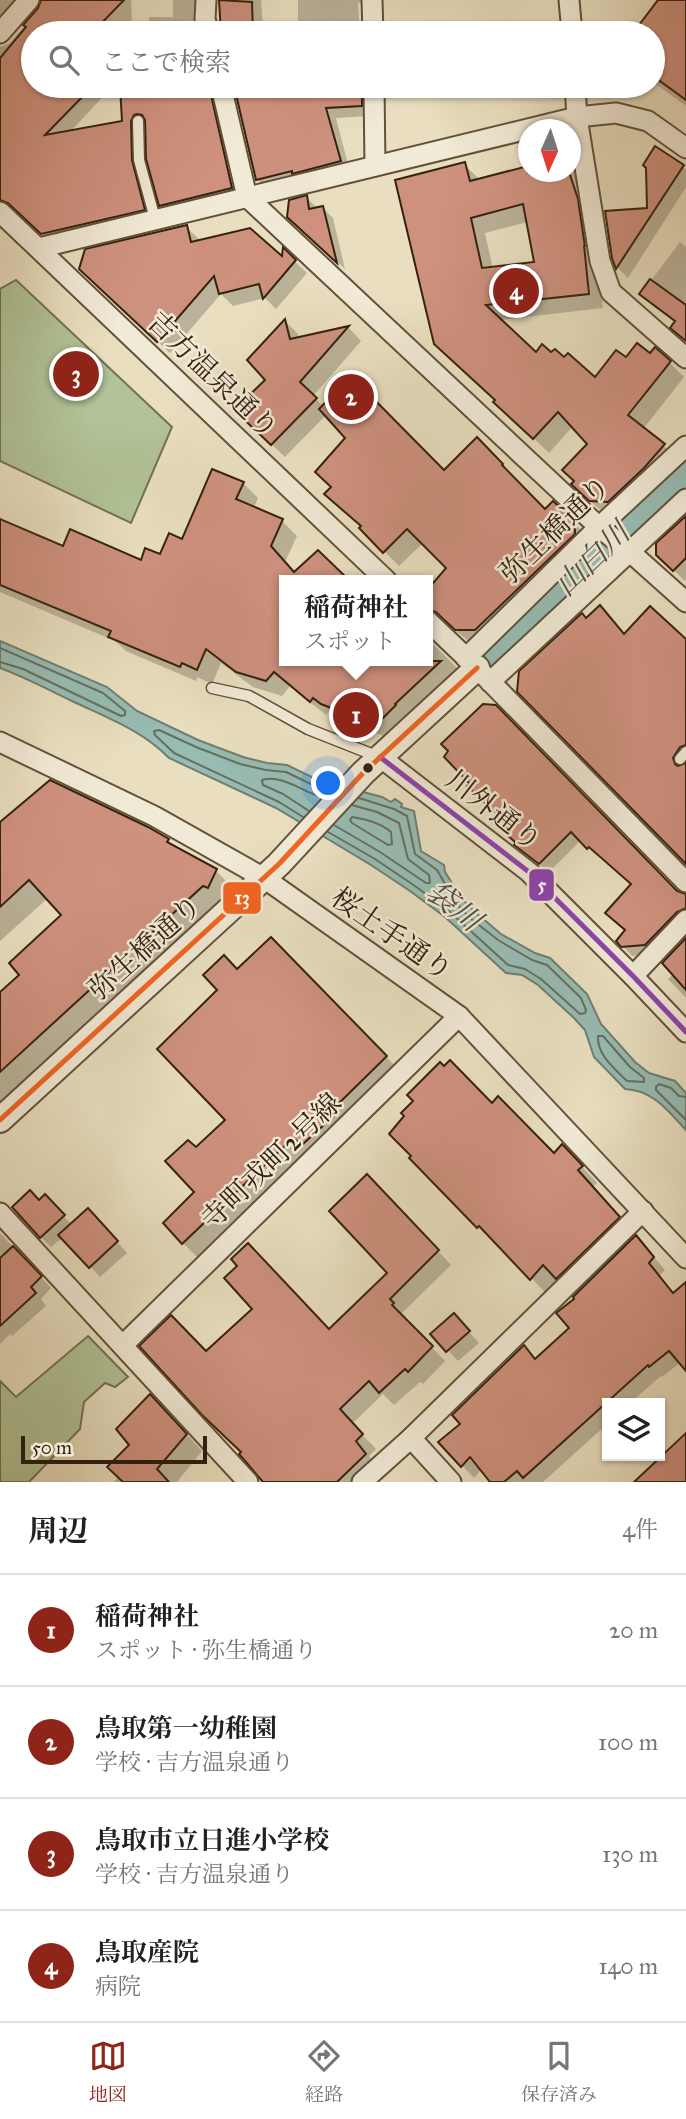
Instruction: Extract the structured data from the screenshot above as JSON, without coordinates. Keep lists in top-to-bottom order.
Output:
{
  "streets": {
    "street": [
      "吉方温泉通り",
      "弥生橋通り",
      "川外通り",
      "桜土手通り",
      "寺町戎町2号線"
    ]
  },
  "crossings": [
    ["弥生橋通り", "川外通り"],
    ["弥生橋通り", "桜土手通り"],
    ["桜土手通り", "寺町戎町2号線"]
  ],
  "water": ["山白川", "袋川"],
  "lines": ["transit line 13", "transit line 5"],
  "scale_bar": "50 m",
  "north": "bottom",
  "page": {
    "search": "ここで検索",
    "pins": [
      "4",
      "3",
      "2",
      "1"
    ],
    "popup": ["稲荷神社", "スポット"],
    "scale": "50 m",
    "heading": ["周辺", "4件"],
    "list": [
      {
        "mark": "1",
        "name": "稲荷神社",
        "note": "スポット · 弥生橋通り",
        "value": "20 m"
      },
      {
        "mark": "2",
        "name": "鳥取第一幼稚園",
        "note": "学校 · 吉方温泉通り",
        "value": "100 m"
      },
      {
        "mark": "3",
        "name": "鳥取市立日進小学校",
        "note": "学校 · 吉方温泉通り",
        "value": "130 m"
      },
      {
        "mark": "4",
        "name": "鳥取産院",
        "note": "病院",
        "value": "140 m"
      }
    ],
    "nav": ["地図", "経路", "保存済み"]
  }
}
